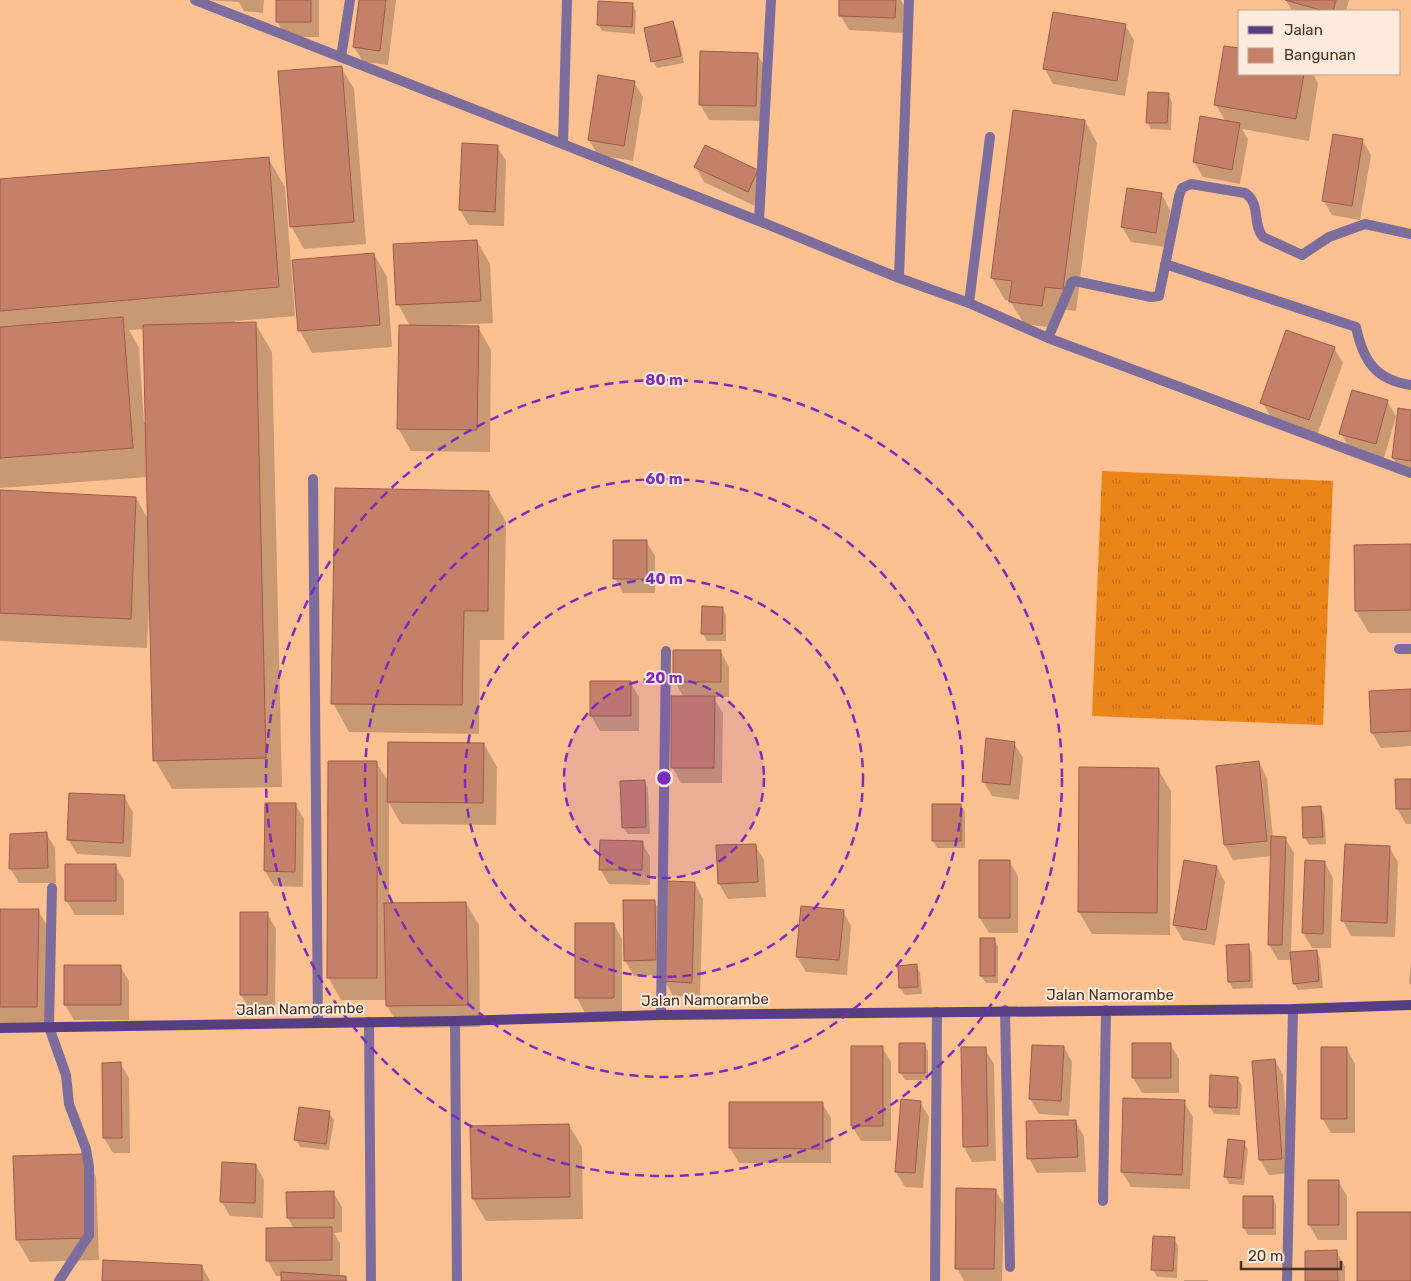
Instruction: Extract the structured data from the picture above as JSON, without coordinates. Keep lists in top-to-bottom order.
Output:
{
  "streets": {
    "main road": ["Jalan Namorambe"]
  },
  "legend": ["Jalan", "Bangunan"],
  "scale_bar": "20 m",
  "rings": [
    "80 m",
    "60 m",
    "40 m",
    "20 m"
  ]
}
